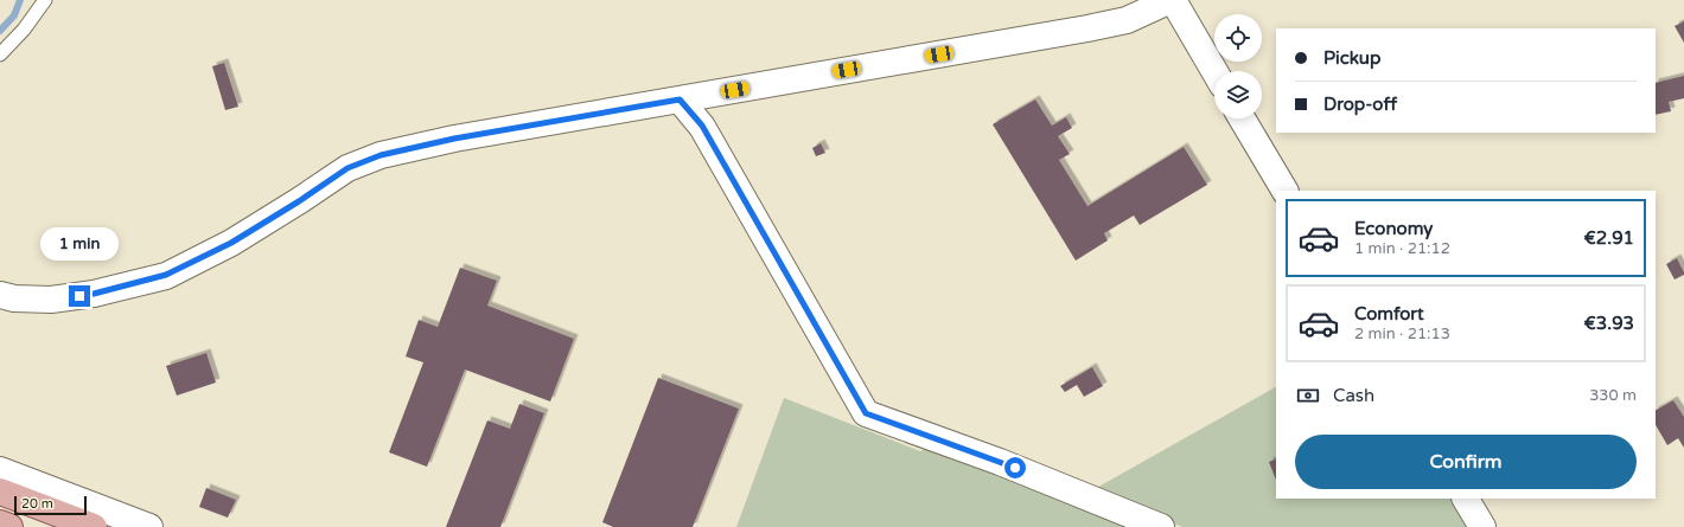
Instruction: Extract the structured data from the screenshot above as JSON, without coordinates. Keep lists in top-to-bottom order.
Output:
{
  "scale_bar": "20 m",
  "page": {
    "banner": ["Pickup", "Drop-off"],
    "list": [
      {
        "name": "Economy",
        "note": "1 min · 21:12",
        "value": "€2.91"
      },
      {
        "name": "Comfort",
        "note": "2 min · 21:13",
        "value": "€3.93"
      }
    ],
    "bubble": "1 min",
    "pay": ["Cash", "330 m"],
    "buttons": "Confirm",
    "scale": "20 m"
  }
}
